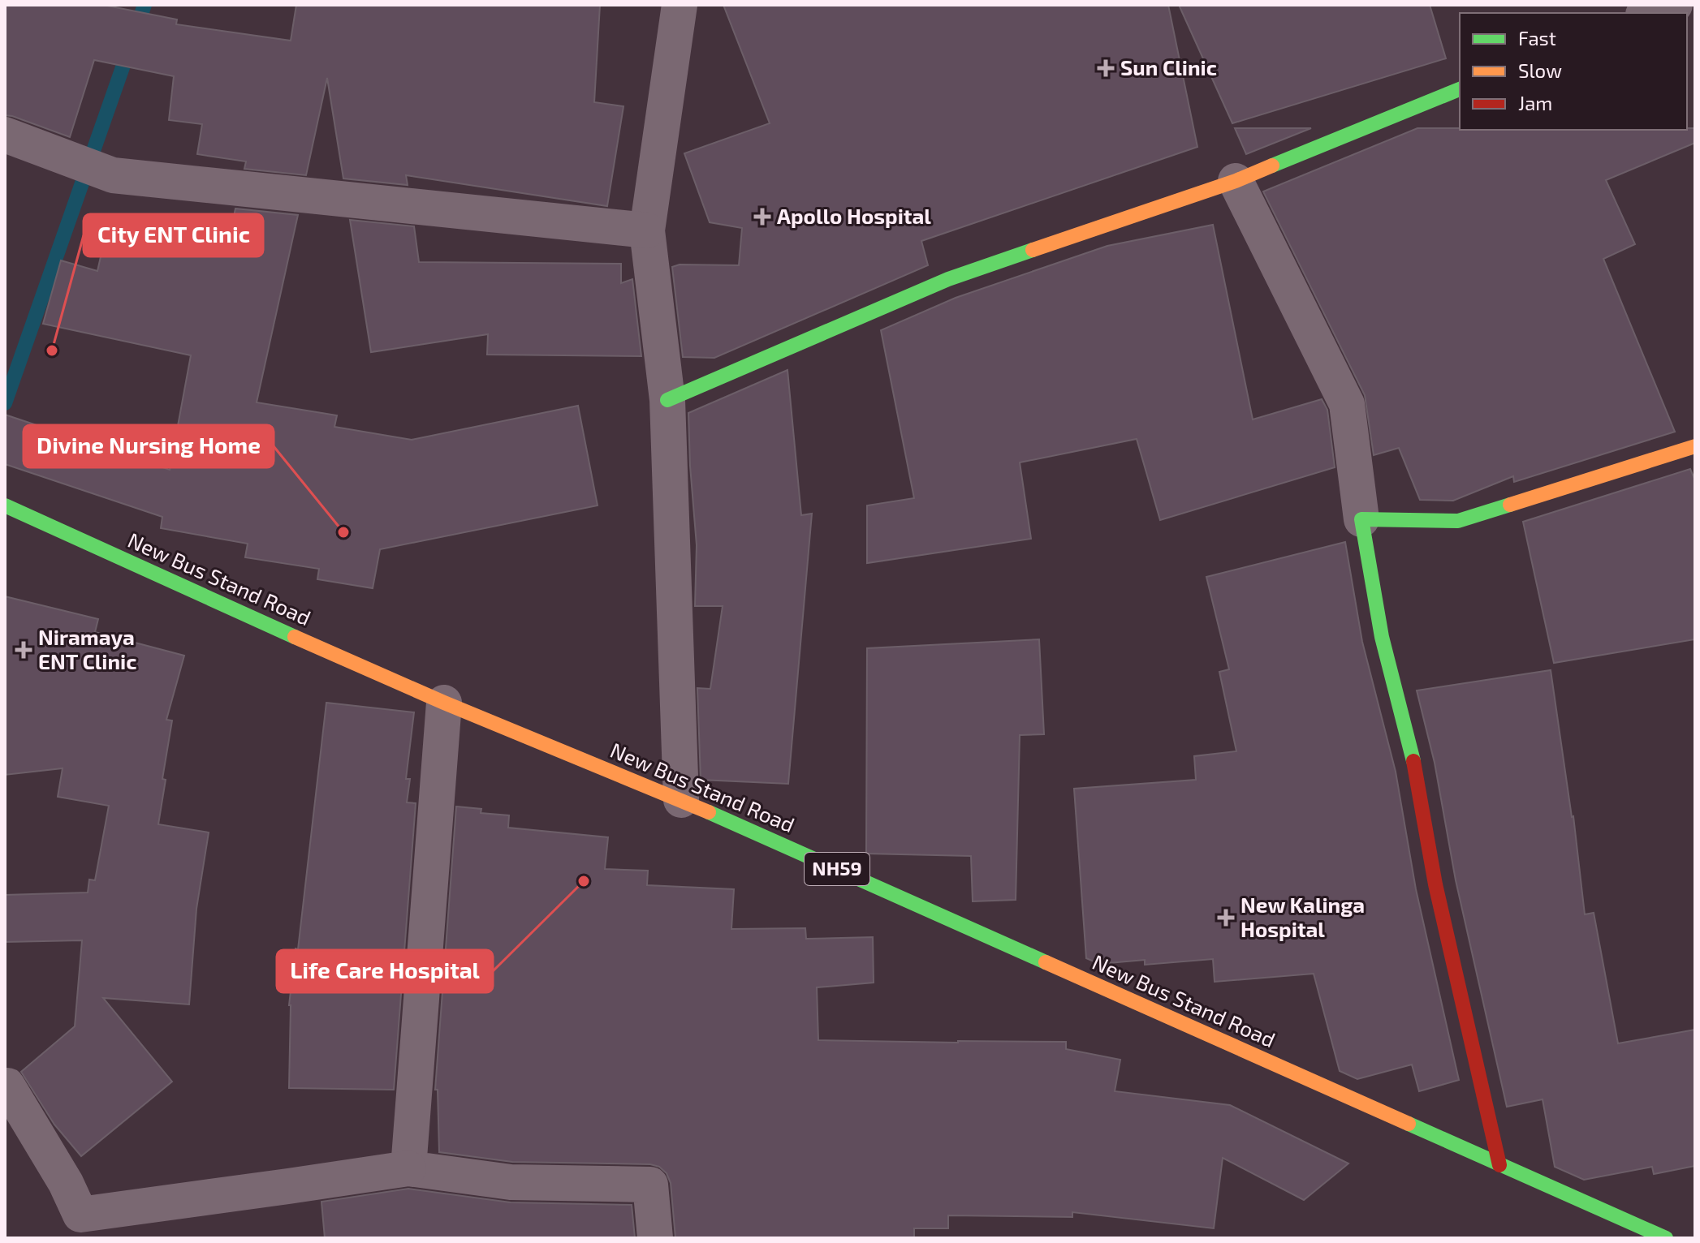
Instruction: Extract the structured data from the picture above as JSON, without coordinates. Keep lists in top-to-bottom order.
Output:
{
  "streets": {
    "main road": ["New Bus Stand Road", "NH59"]
  },
  "places": {
    "health": [
      "Sun Clinic",
      "Apollo Hospital",
      "Niramaya ENT Clinic",
      "New Kalinga Hospital"
    ],
    "other": ["City ENT Clinic", "Divine Nursing Home", "Life Care Hospital"]
  },
  "legend": ["Fast", "Slow", "Jam"]
}
